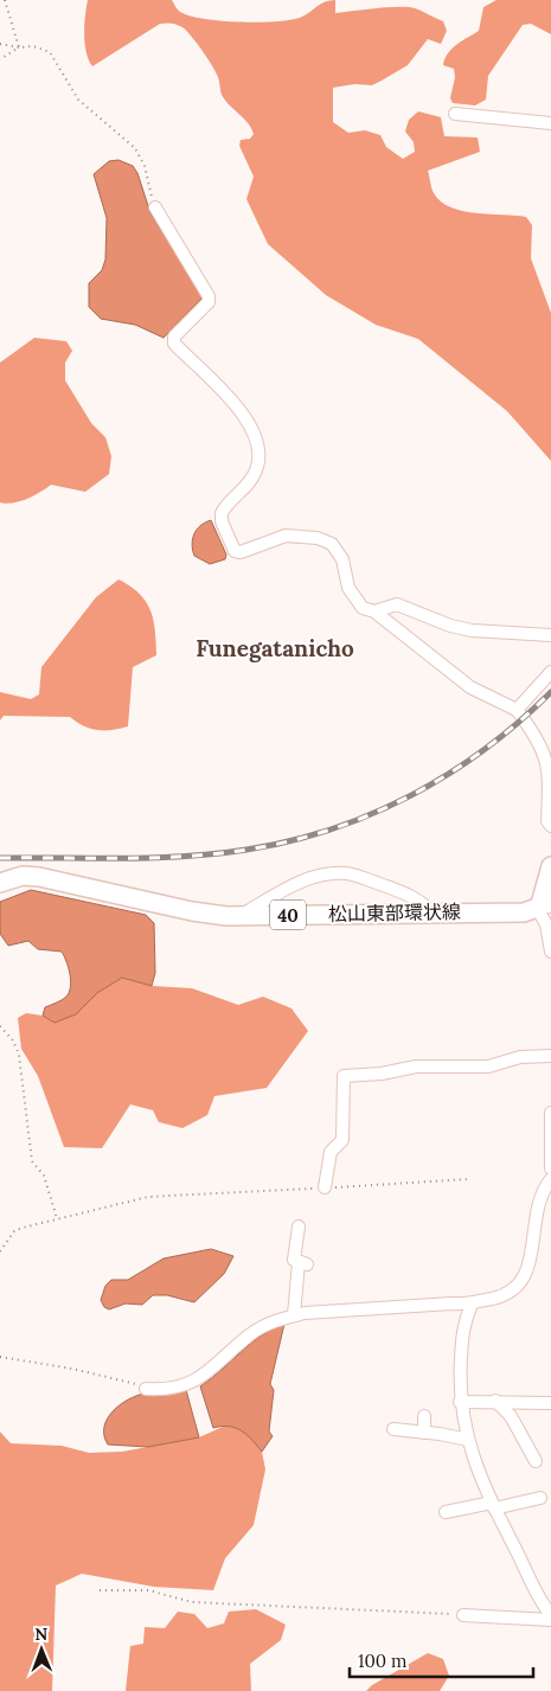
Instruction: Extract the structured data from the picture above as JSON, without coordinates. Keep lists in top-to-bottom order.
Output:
{
  "streets": {
    "main road": ["松山東部環状線", "40"]
  },
  "districts": ["Funegatanicho"],
  "scale_bar": "100 m",
  "north": "top"
}
